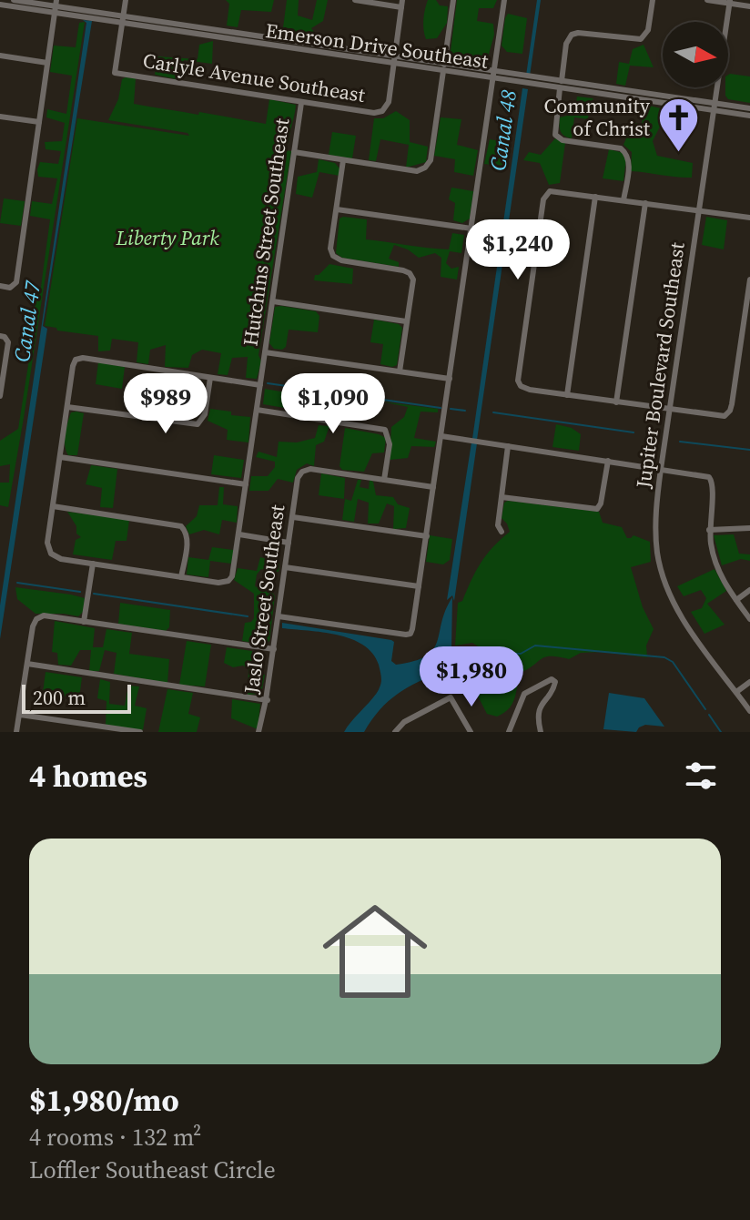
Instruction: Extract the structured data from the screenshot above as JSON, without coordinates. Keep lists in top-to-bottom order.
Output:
{
  "streets": {
    "street": [
      "Emerson Drive Southeast",
      "Carlyle Avenue Southeast",
      "Hutchins Street Southeast",
      "Jupiter Boulevard Southeast",
      "Jaslo Street Southeast"
    ]
  },
  "crossings": [
    ["Emerson Drive Southeast", "Carlyle Avenue Southeast"],
    ["Emerson Drive Southeast", "Jupiter Boulevard Southeast"],
    ["Carlyle Avenue Southeast", "Hutchins Street Southeast"]
  ],
  "water": ["Canal 48", "Canal 47"],
  "parks": ["Liberty Park"],
  "places": {
    "church": ["Community of Christ"]
  },
  "scale_bar": "200 m",
  "north": "right",
  "page": {
    "price": [
      "$1,240",
      "$989",
      "$1,090",
      "$1,980"
    ],
    "scale": "200 m",
    "heading": "4 homes",
    "list": [
      {
        "name": "$1,980/mo",
        "note": "4 rooms · 132 m² · Loffler Southeast Circle"
      }
    ]
  }
}
